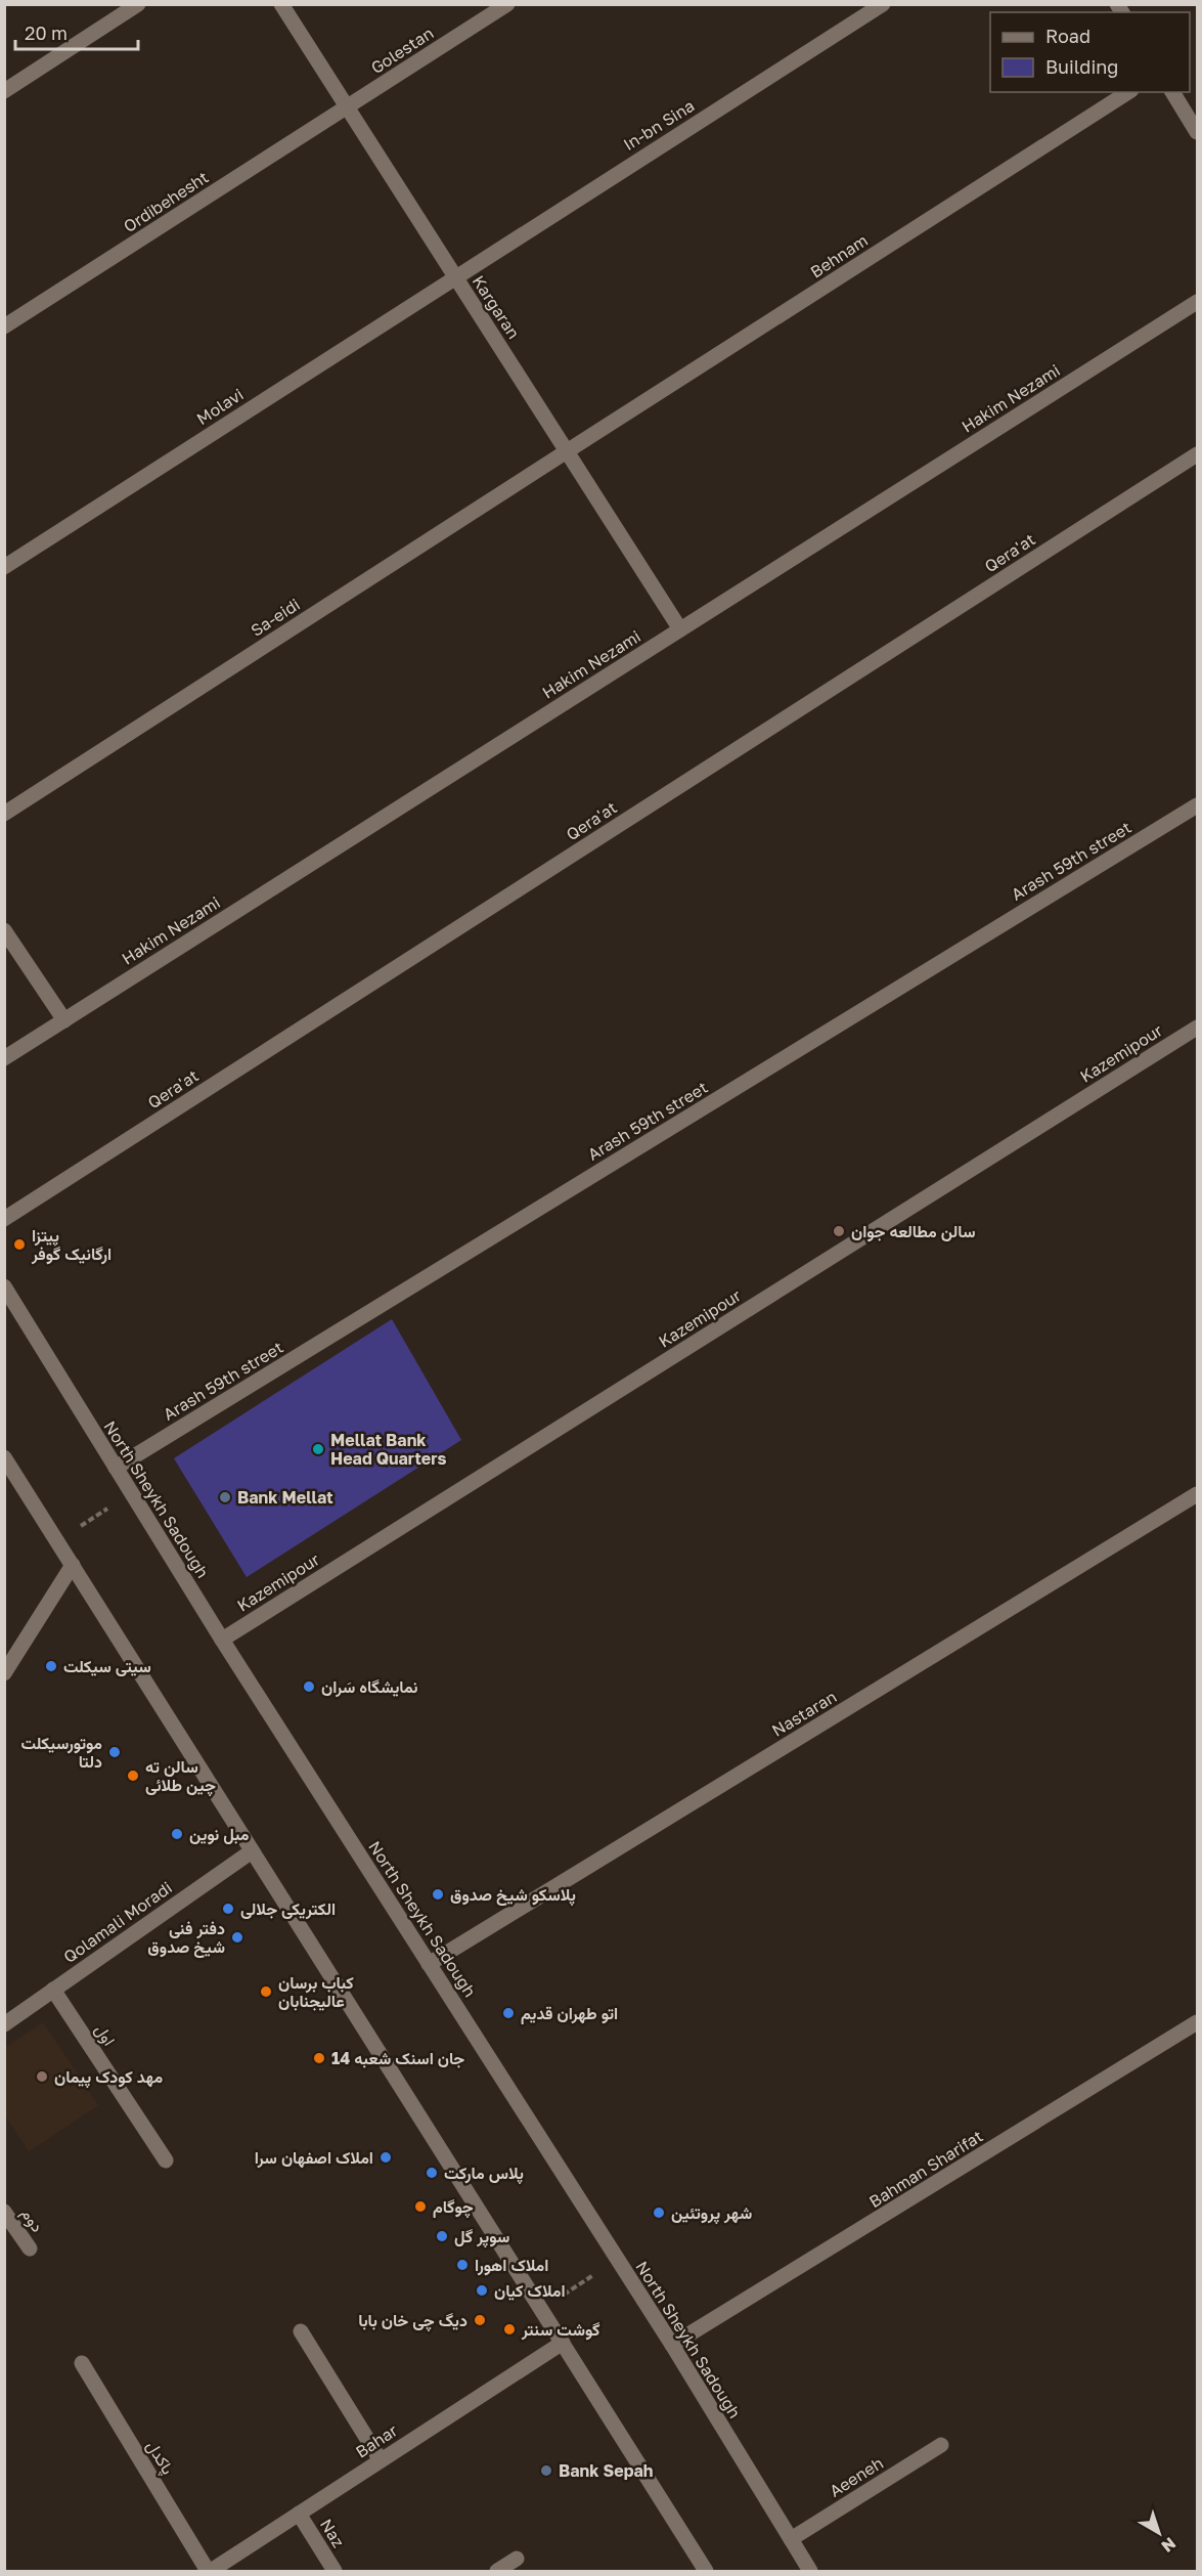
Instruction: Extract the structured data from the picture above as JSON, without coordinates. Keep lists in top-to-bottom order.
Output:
{
  "streets": {
    "street": [
      "Golestan",
      "In-bn Sina",
      "Ordibehesht",
      "Behnam",
      "Kargaran",
      "Hakim Nezami",
      "Molavi",
      "Qera'at",
      "Sa-eidi",
      "Arash 59th street",
      "Kazemipour",
      "North Sheykh Sadough",
      "Nastaran",
      "Qolamali Moradi",
      "اول",
      "Bahman Sharifat",
      "دوم",
      "Bahar",
      "پاکدل",
      "Aeeneh",
      "Naz"
    ]
  },
  "crossings": [
    ["Golestan", "Ordibehesht"],
    ["Golestan", "Kargaran"],
    ["In-bn Sina", "Kargaran"],
    ["In-bn Sina", "Molavi"],
    ["Ordibehesht", "Kargaran"],
    ["Behnam", "Kargaran"],
    ["Behnam", "Sa-eidi"],
    ["Kargaran", "Hakim Nezami"],
    ["Kargaran", "Molavi"],
    ["Kargaran", "Sa-eidi"],
    ["Arash 59th street", "North Sheykh Sadough"],
    ["Kazemipour", "North Sheykh Sadough"],
    ["North Sheykh Sadough", "Nastaran"],
    ["North Sheykh Sadough", "Bahman Sharifat"],
    ["North Sheykh Sadough", "Aeeneh"],
    ["Qolamali Moradi", "اول"],
    ["Bahar", "پاکدل"],
    ["Bahar", "Naz"]
  ],
  "places": [
    "سالن مطالعه جوان",
    "پیتزا ارگانیک گوفر",
    "Mellat Bank Head Quarters",
    "Bank Mellat",
    "سیتی سیکلت",
    "نمایشگاه سَران",
    "موتورسیکلت دلتا",
    "سالن ته چین طلائی",
    "مبل نوین",
    "پلاسکو شیخ صدوق",
    "الکتریکی جلالی",
    "دفتر فنی شیخ صدوق",
    "کباب برسان عالیجنابان",
    "اتو طهران قدیم",
    "جان اسنک شعبه 14",
    "مهد کودک پیمان",
    "املاک اصفهان سرا",
    "پلاس مارکت",
    "چوگام",
    "شهر پروتئین",
    "سوپر گل",
    "املاک اهورا",
    "املاک کیان",
    "دیگ چی خان بابا",
    "گوشت سنتر",
    "Bank Sepah"
  ],
  "legend": ["Road", "Building"],
  "scale_bar": "20 m",
  "north": "bottom right"
}
